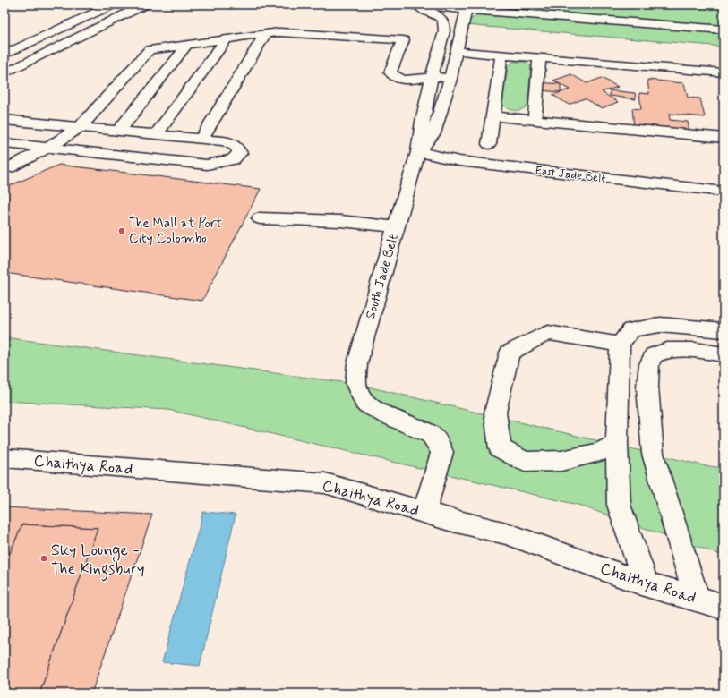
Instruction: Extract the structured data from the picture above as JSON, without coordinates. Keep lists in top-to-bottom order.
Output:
{
  "streets": {
    "street": ["East Jade Belt", "South Jade Belt", "Chaithya Road"]
  },
  "crossings": [
    ["East Jade Belt", "South Jade Belt"],
    ["South Jade Belt", "Chaithya Road"]
  ],
  "places": ["The Mall at Port City Colombo", "Sky Lounge - The Kingsbury"]
}
